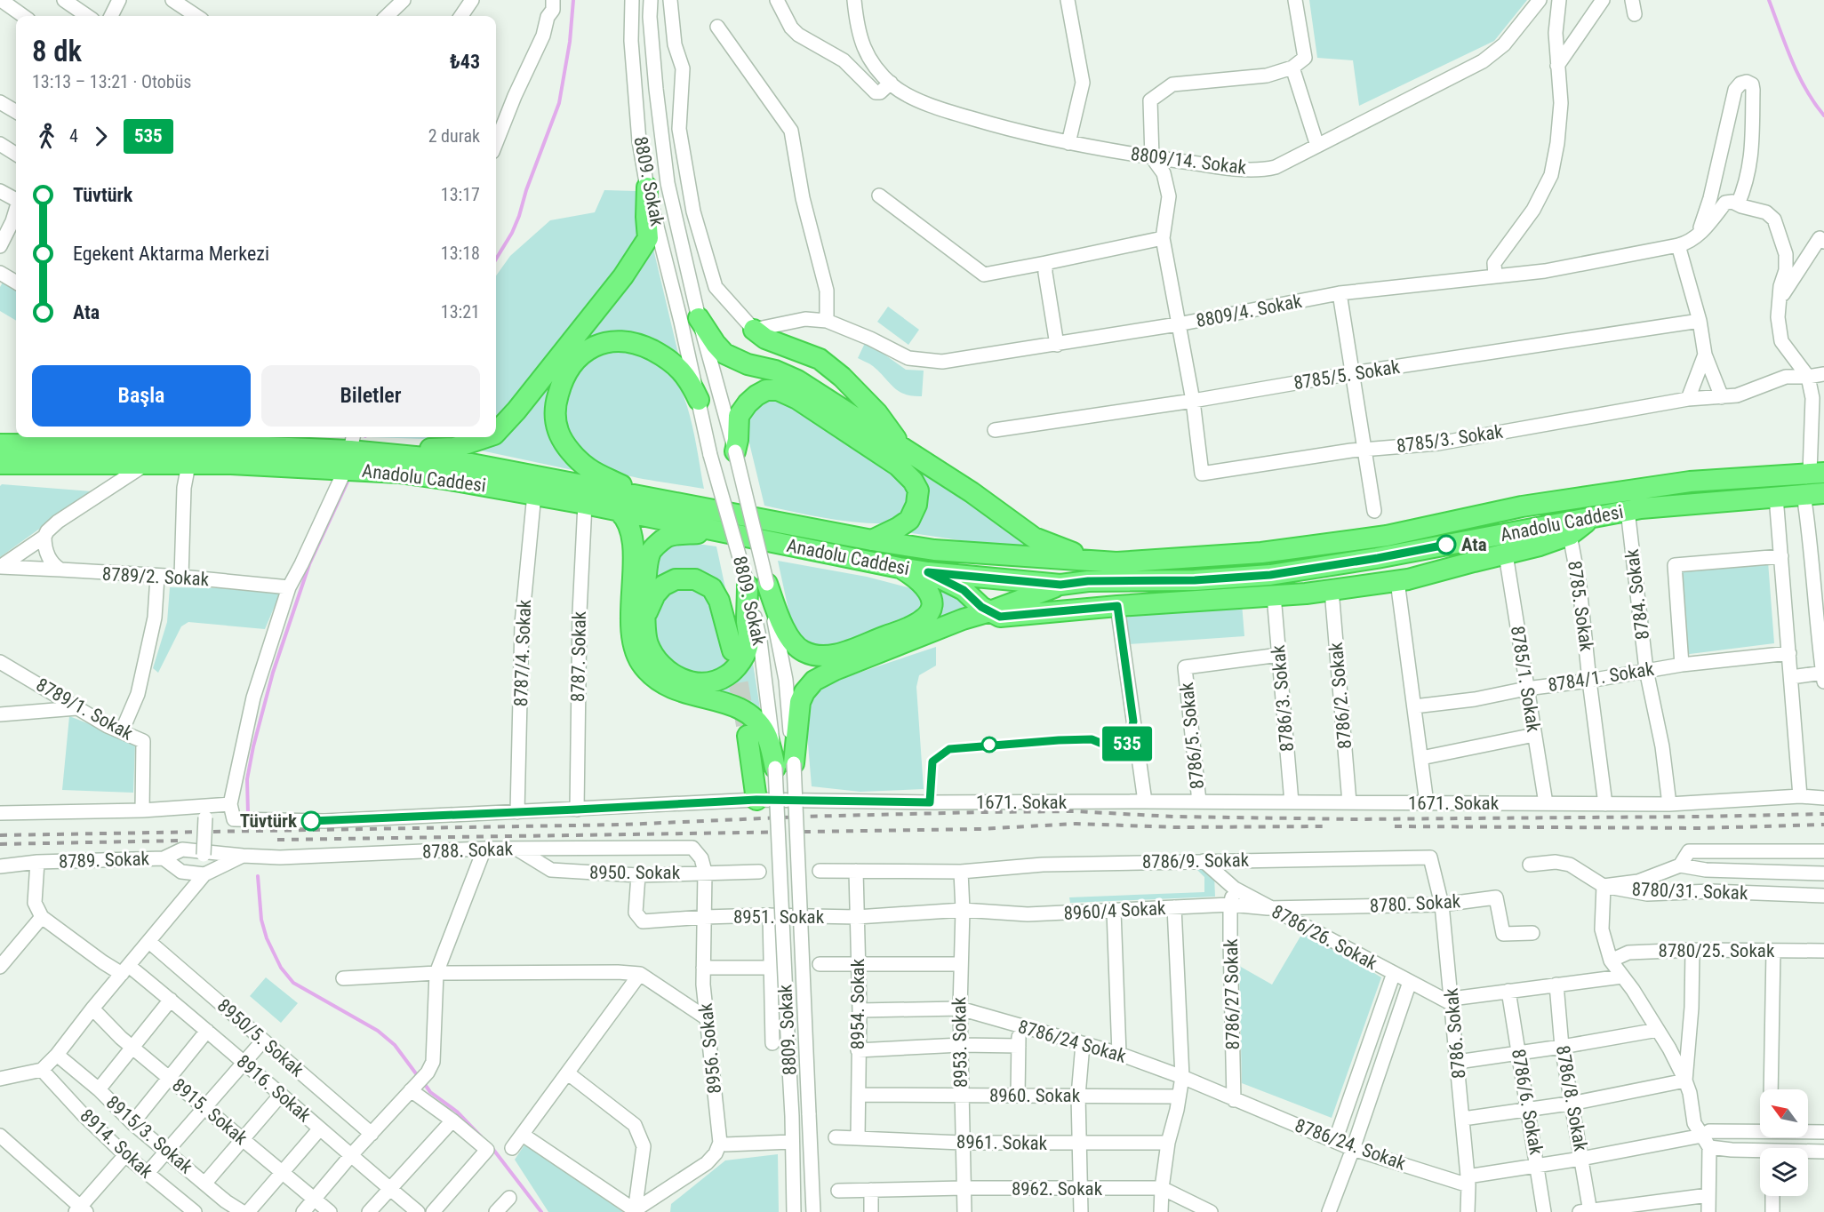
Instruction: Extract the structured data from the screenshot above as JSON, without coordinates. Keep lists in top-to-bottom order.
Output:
{
  "streets": {
    "highway": ["Anadolu Caddesi"],
    "street": [
      "8809/14. Sokak",
      "8809. Sokak",
      "8809/4. Sokak",
      "8785/5. Sokak",
      "8785/3. Sokak",
      "8789/2. Sokak",
      "8784. Sokak",
      "8785. Sokak",
      "8787/4. Sokak",
      "8787. Sokak",
      "8784/1. Sokak",
      "8785/1. Sokak",
      "8786/2. Sokak",
      "8786/3. Sokak",
      "8789/1. Sokak",
      "8786/5. Sokak",
      "1671. Sokak",
      "8788. Sokak",
      "8789. Sokak",
      "8786/9. Sokak",
      "8950. Sokak",
      "8780/31. Sokak",
      "8780. Sokak",
      "8960/4 Sokak",
      "8951. Sokak",
      "8786/26. Sokak",
      "8780/25. Sokak",
      "8786/27 Sokak",
      "8954. Sokak",
      "8786. Sokak",
      "8950/5. Sokak",
      "8786/24 Sokak",
      "8953. Sokak",
      "8956. Sokak",
      "8916. Sokak",
      "8960. Sokak",
      "8786/8. Sokak",
      "8786/6. Sokak",
      "8915. Sokak",
      "8915/3. Sokak",
      "8961. Sokak",
      "8914. Sokak",
      "8786/24. Sokak",
      "8962. Sokak"
    ]
  },
  "crossings": [
    ["8785/5. Sokak", "8785/3. Sokak"],
    ["Anadolu Caddesi", "8784. Sokak"],
    ["Anadolu Caddesi", "8787/4. Sokak"],
    ["Anadolu Caddesi", "8787. Sokak"],
    ["8784. Sokak", "8784/1. Sokak"],
    ["8784. Sokak", "1671. Sokak"],
    ["8785. Sokak", "8784/1. Sokak"],
    ["8785. Sokak", "1671. Sokak"],
    ["8787/4. Sokak", "1671. Sokak"],
    ["8787. Sokak", "1671. Sokak"],
    ["8784/1. Sokak", "8785/1. Sokak"],
    ["8785/1. Sokak", "1671. Sokak"],
    ["8786/2. Sokak", "1671. Sokak"],
    ["8786/3. Sokak", "8786/5. Sokak"],
    ["8786/3. Sokak", "1671. Sokak"],
    ["8786/5. Sokak", "1671. Sokak"],
    ["8788. Sokak", "8789. Sokak"],
    ["8788. Sokak", "8950. Sokak"],
    ["8788. Sokak", "8950/5. Sokak"],
    ["8788. Sokak", "8956. Sokak"],
    ["8788. Sokak", "8916. Sokak"],
    ["8788. Sokak", "8915. Sokak"],
    ["8788. Sokak", "8915/3. Sokak"],
    ["8788. Sokak", "8914. Sokak"],
    ["8786/9. Sokak", "8786/26. Sokak"],
    ["8786/9. Sokak", "8954. Sokak"],
    ["8786/9. Sokak", "8786. Sokak"],
    ["8786/9. Sokak", "8953. Sokak"],
    ["8950. Sokak", "8951. Sokak"],
    ["8950. Sokak", "8956. Sokak"],
    ["8780. Sokak", "8960/4 Sokak"],
    ["8780. Sokak", "8786/26. Sokak"],
    ["8780. Sokak", "8786. Sokak"],
    ["8960/4 Sokak", "8951. Sokak"],
    ["8960/4 Sokak", "8786/26. Sokak"],
    ["8960/4 Sokak", "8786/27 Sokak"],
    ["8960/4 Sokak", "8953. Sokak"],
    ["8951. Sokak", "8954. Sokak"],
    ["8951. Sokak", "8953. Sokak"],
    ["8951. Sokak", "8956. Sokak"],
    ["8786/26. Sokak", "8786/27 Sokak"],
    ["8786/26. Sokak", "8786. Sokak"],
    ["8786/27 Sokak", "8786/24. Sokak"],
    ["8954. Sokak", "8786/24 Sokak"],
    ["8954. Sokak", "8960. Sokak"],
    ["8954. Sokak", "8961. Sokak"],
    ["8786. Sokak", "8786/24. Sokak"],
    ["8786/24 Sokak", "8953. Sokak"],
    ["8953. Sokak", "8960. Sokak"],
    ["8953. Sokak", "8961. Sokak"],
    ["8953. Sokak", "8962. Sokak"]
  ],
  "places": ["Ata", "Tüvtürk"],
  "lines": ["bus line 535"],
  "north": "top left",
  "page": {
    "on_map": "535",
    "heading": ["8 dk", "13:13 – 13:21 · Otobüs", "₺43"],
    "legs": ["4", "535", "2 durak"],
    "list": [
      {
        "name": "Tüvtürk",
        "value": "13:17"
      },
      {
        "name": "Egekent Aktarma Merkezi",
        "value": "13:18"
      },
      {
        "name": "Ata",
        "value": "13:21"
      }
    ],
    "buttons": ["Başla", "Biletler"]
  }
}
